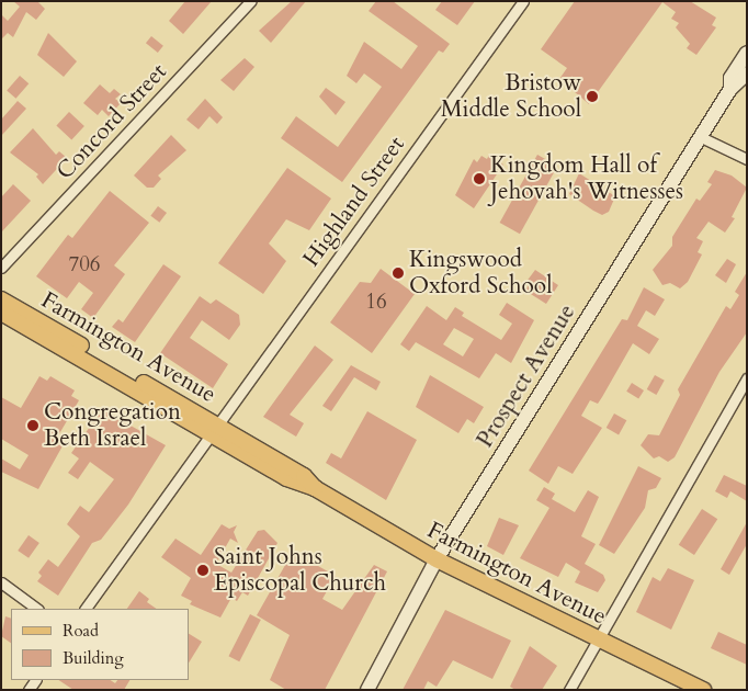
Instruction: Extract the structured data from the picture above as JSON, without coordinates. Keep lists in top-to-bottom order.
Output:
{
  "streets": {
    "main road": ["Farmington Avenue", "Prospect Avenue"],
    "street": ["Concord Street", "Highland Street"]
  },
  "crossings": [
    ["Highland Street", "Farmington Avenue"],
    ["Farmington Avenue", "Prospect Avenue"]
  ],
  "places": [
    "Bristow Middle School",
    "Kingdom Hall of Jehovah's Witnesses",
    "Kingswood Oxford School",
    "Congregation Beth Israel",
    "Saint Johns Episcopal Church"
  ],
  "house_numbers": ["706", "16"],
  "legend": ["Road", "Building"]
}
